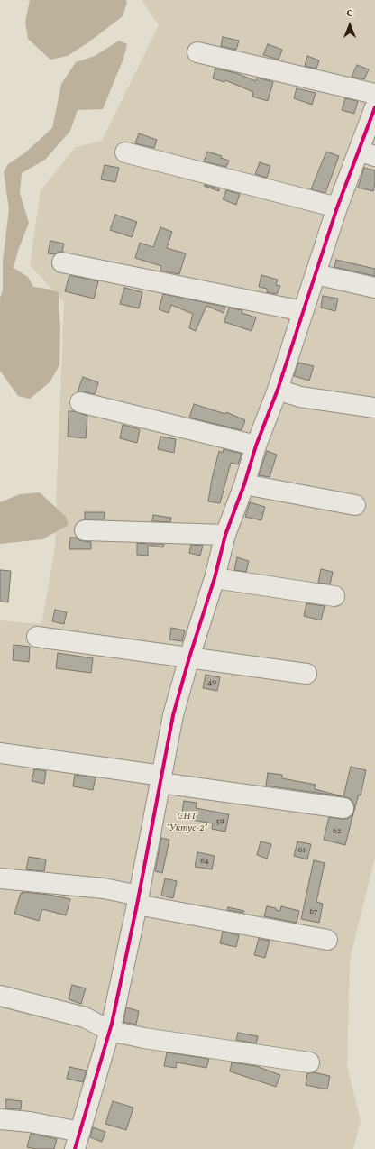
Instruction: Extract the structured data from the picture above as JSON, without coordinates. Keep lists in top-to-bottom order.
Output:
{
  "parks": ["СНТ \"Уктус-2\""],
  "house_numbers": [
    "49",
    "59",
    "62",
    "61",
    "64",
    "67"
  ],
  "north": "top"
}
